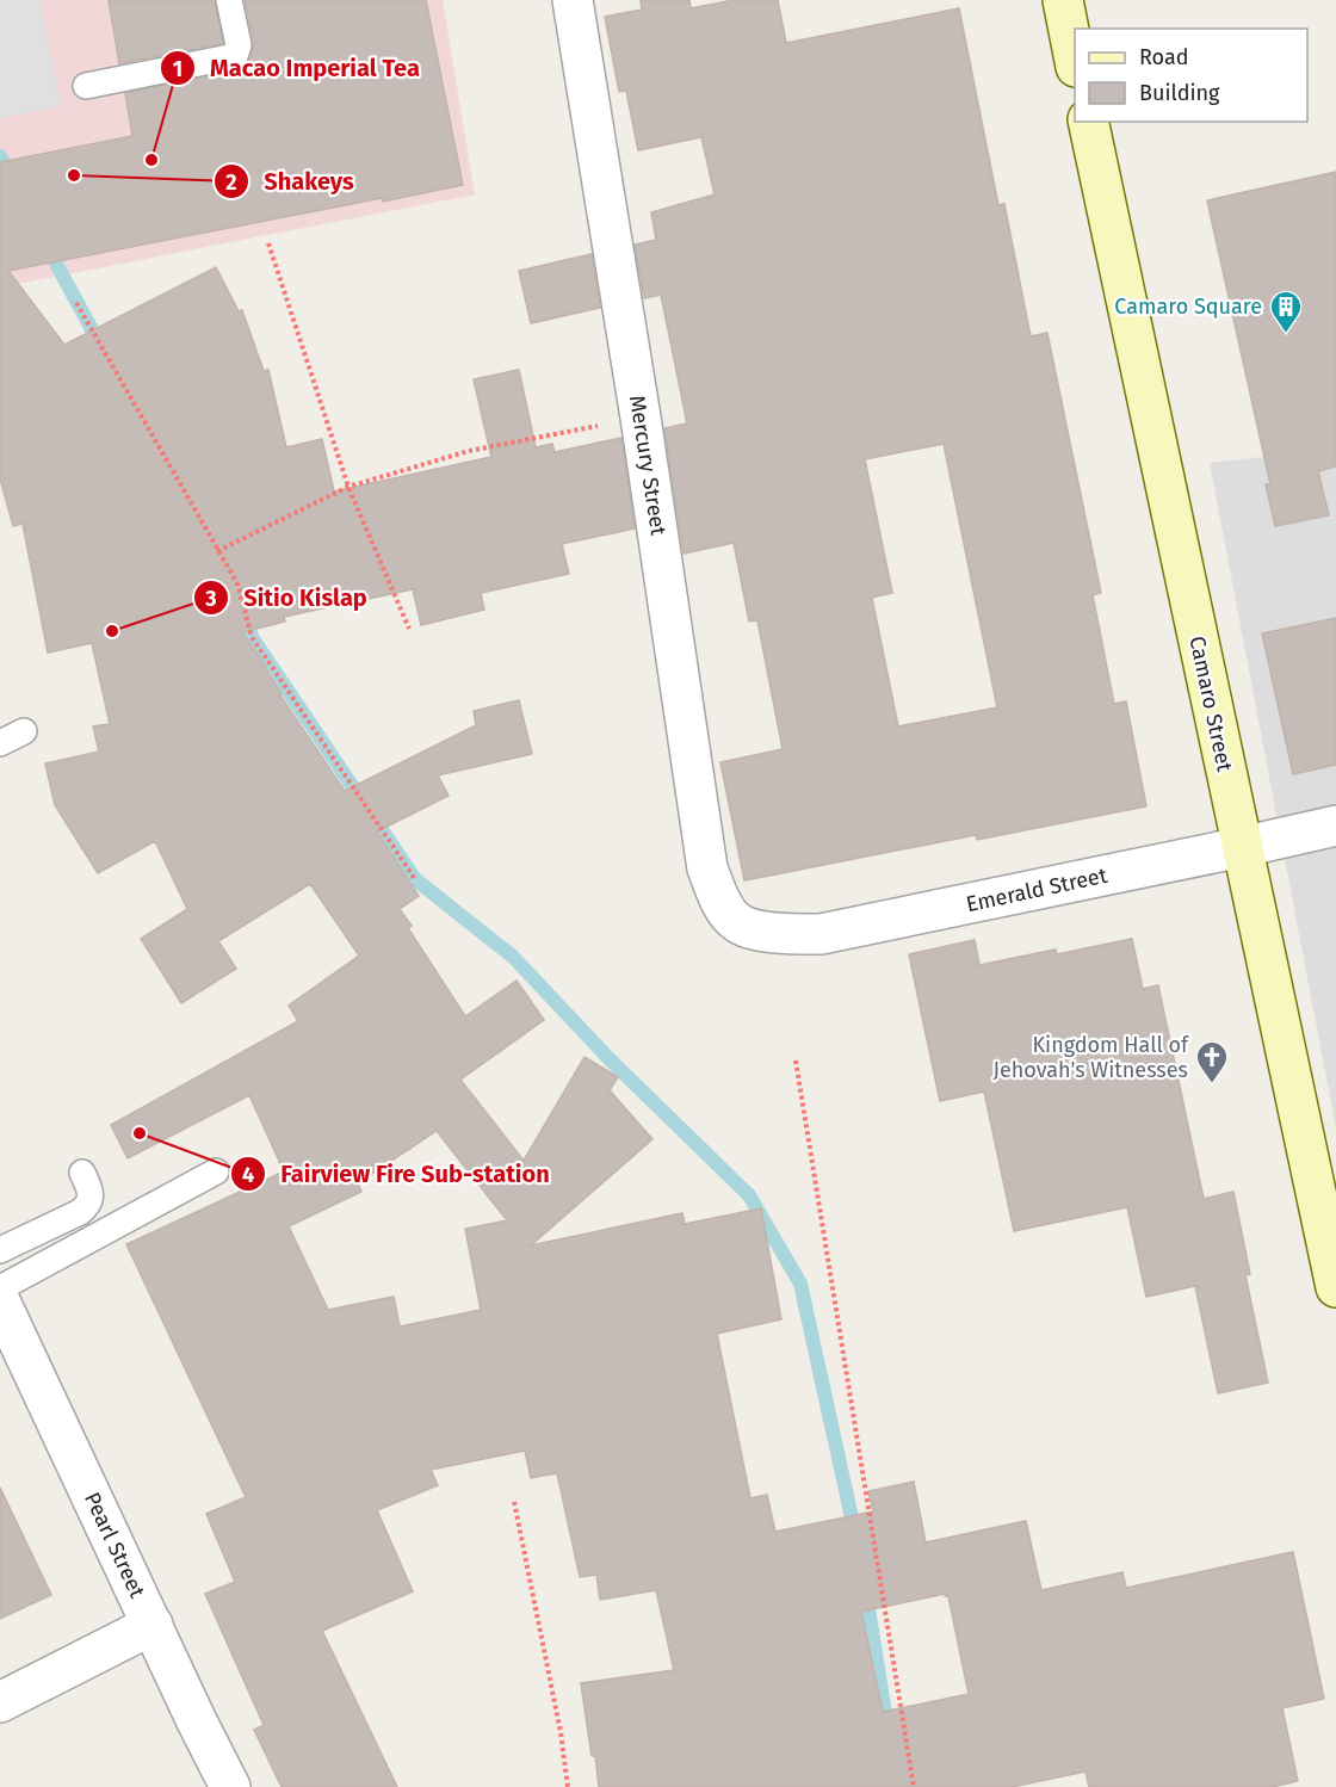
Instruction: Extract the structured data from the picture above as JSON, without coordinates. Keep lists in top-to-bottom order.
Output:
{
  "streets": {
    "street": [
      "Mercury Street",
      "Camaro Street",
      "Emerald Street",
      "Pearl Street"
    ]
  },
  "crossings": [
    ["Mercury Street", "Emerald Street"],
    ["Camaro Street", "Emerald Street"]
  ],
  "places": {
    "other": [
      "Macao Imperial Tea",
      "Shakeys",
      "Sitio Kislap",
      "Fairview Fire Sub-station"
    ],
    "building": ["Camaro Square"],
    "church": ["Kingdom Hall of Jehovah's Witnesses"]
  },
  "legend": ["Road", "Building"]
}
